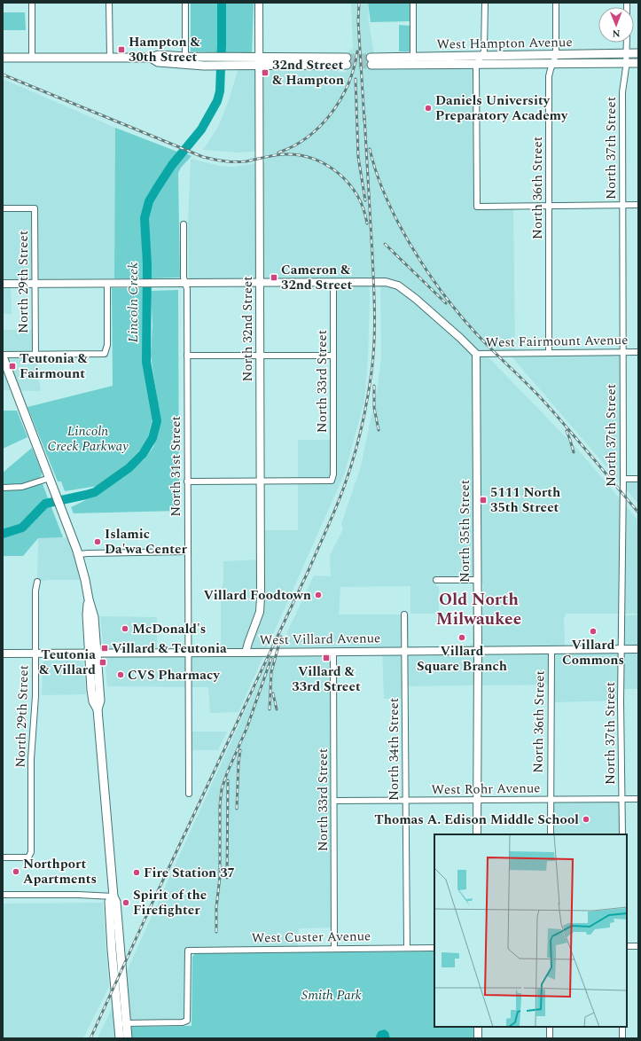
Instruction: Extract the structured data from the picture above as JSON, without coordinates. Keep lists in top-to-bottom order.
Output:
{
  "streets": {
    "main road": ["West Hampton Avenue"],
    "street": [
      "North 37th Street",
      "North 36th Street",
      "North 29th Street",
      "North 32nd Street",
      "West Fairmount Avenue",
      "North 33rd Street",
      "North 31st Street",
      "North 35th Street",
      "West Villard Avenue",
      "North 34th Street",
      "West Rohr Avenue",
      "West Custer Avenue"
    ]
  },
  "crossings": [
    ["West Hampton Avenue", "North 37th Street"],
    ["West Hampton Avenue", "North 36th Street"],
    ["North 37th Street", "West Fairmount Avenue"],
    ["North 37th Street", "West Villard Avenue"],
    ["North 37th Street", "West Rohr Avenue"],
    ["North 36th Street", "West Fairmount Avenue"],
    ["North 36th Street", "West Villard Avenue"],
    ["North 36th Street", "West Rohr Avenue"],
    ["North 29th Street", "West Villard Avenue"],
    ["North 32nd Street", "North 33rd Street"],
    ["North 32nd Street", "West Villard Avenue"],
    ["West Fairmount Avenue", "North 35th Street"],
    ["North 33rd Street", "West Villard Avenue"],
    ["North 33rd Street", "West Rohr Avenue"],
    ["North 33rd Street", "West Custer Avenue"],
    ["North 31st Street", "West Villard Avenue"],
    ["North 35th Street", "West Villard Avenue"],
    ["North 35th Street", "West Rohr Avenue"],
    ["West Villard Avenue", "North 34th Street"],
    ["North 34th Street", "West Rohr Avenue"],
    ["North 34th Street", "West Custer Avenue"]
  ],
  "districts": ["Old North Milwaukee"],
  "water": ["Lincoln Creek"],
  "parks": ["Lincoln Creek Parkway", "Smith Park"],
  "places": {
    "transit": [
      "Hampton & 30th Street",
      "32nd Street & Hampton",
      "Cameron & 32nd Street",
      "Teutonia & Fairmount",
      "5111 North 35th Street",
      "Villard & Teutonia",
      "Villard & 33rd Street",
      "Teutonia & Villard"
    ],
    "other": [
      "Daniels University Preparatory Academy",
      "Islamic Da'wa Center",
      "Villard Foodtown",
      "McDonald's",
      "Villard Commons",
      "Villard Square Branch",
      "CVS Pharmacy",
      "Thomas A. Edison Middle School",
      "Northport Apartments",
      "Fire Station 37",
      "Spirit of the Firefighter"
    ]
  },
  "north": "bottom"
}
